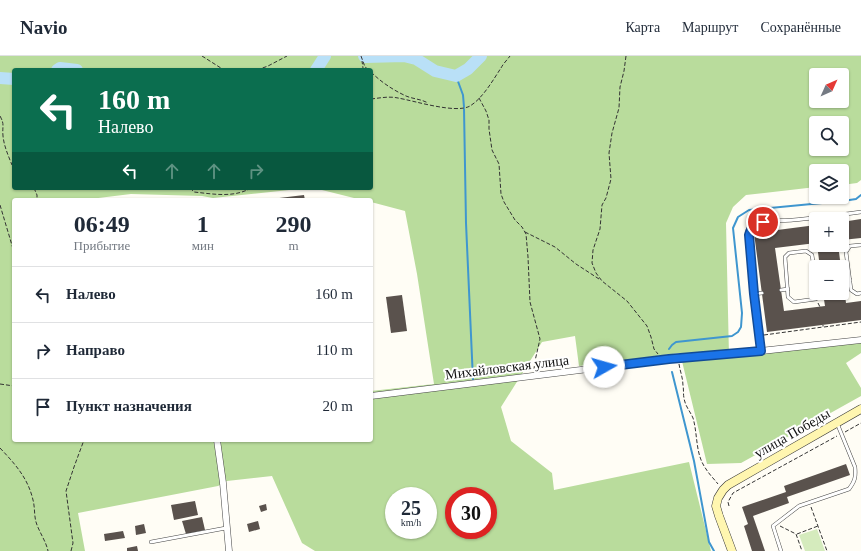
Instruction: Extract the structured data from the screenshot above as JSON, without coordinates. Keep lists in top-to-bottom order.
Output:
{
  "streets": {
    "main road": ["улица Победы"],
    "street": ["Михайловская улица"]
  },
  "north": "top right",
  "page": {
    "header": "Navio",
    "nav": ["Карта", "Маршрут", "Сохранённые"],
    "map_buttons": ["+", "−"],
    "turn": ["160 m", "Налево"],
    "eta": [
      "06:49",
      "Прибытие",
      "1",
      "мин",
      "290",
      "m"
    ],
    "list": [
      {
        "name": "Налево",
        "value": "160 m"
      },
      {
        "name": "Направо",
        "value": "110 m"
      },
      {
        "name": "Пункт назначения",
        "value": "20 m"
      }
    ],
    "speed": "25 km/h",
    "limit": "30"
  }
}
